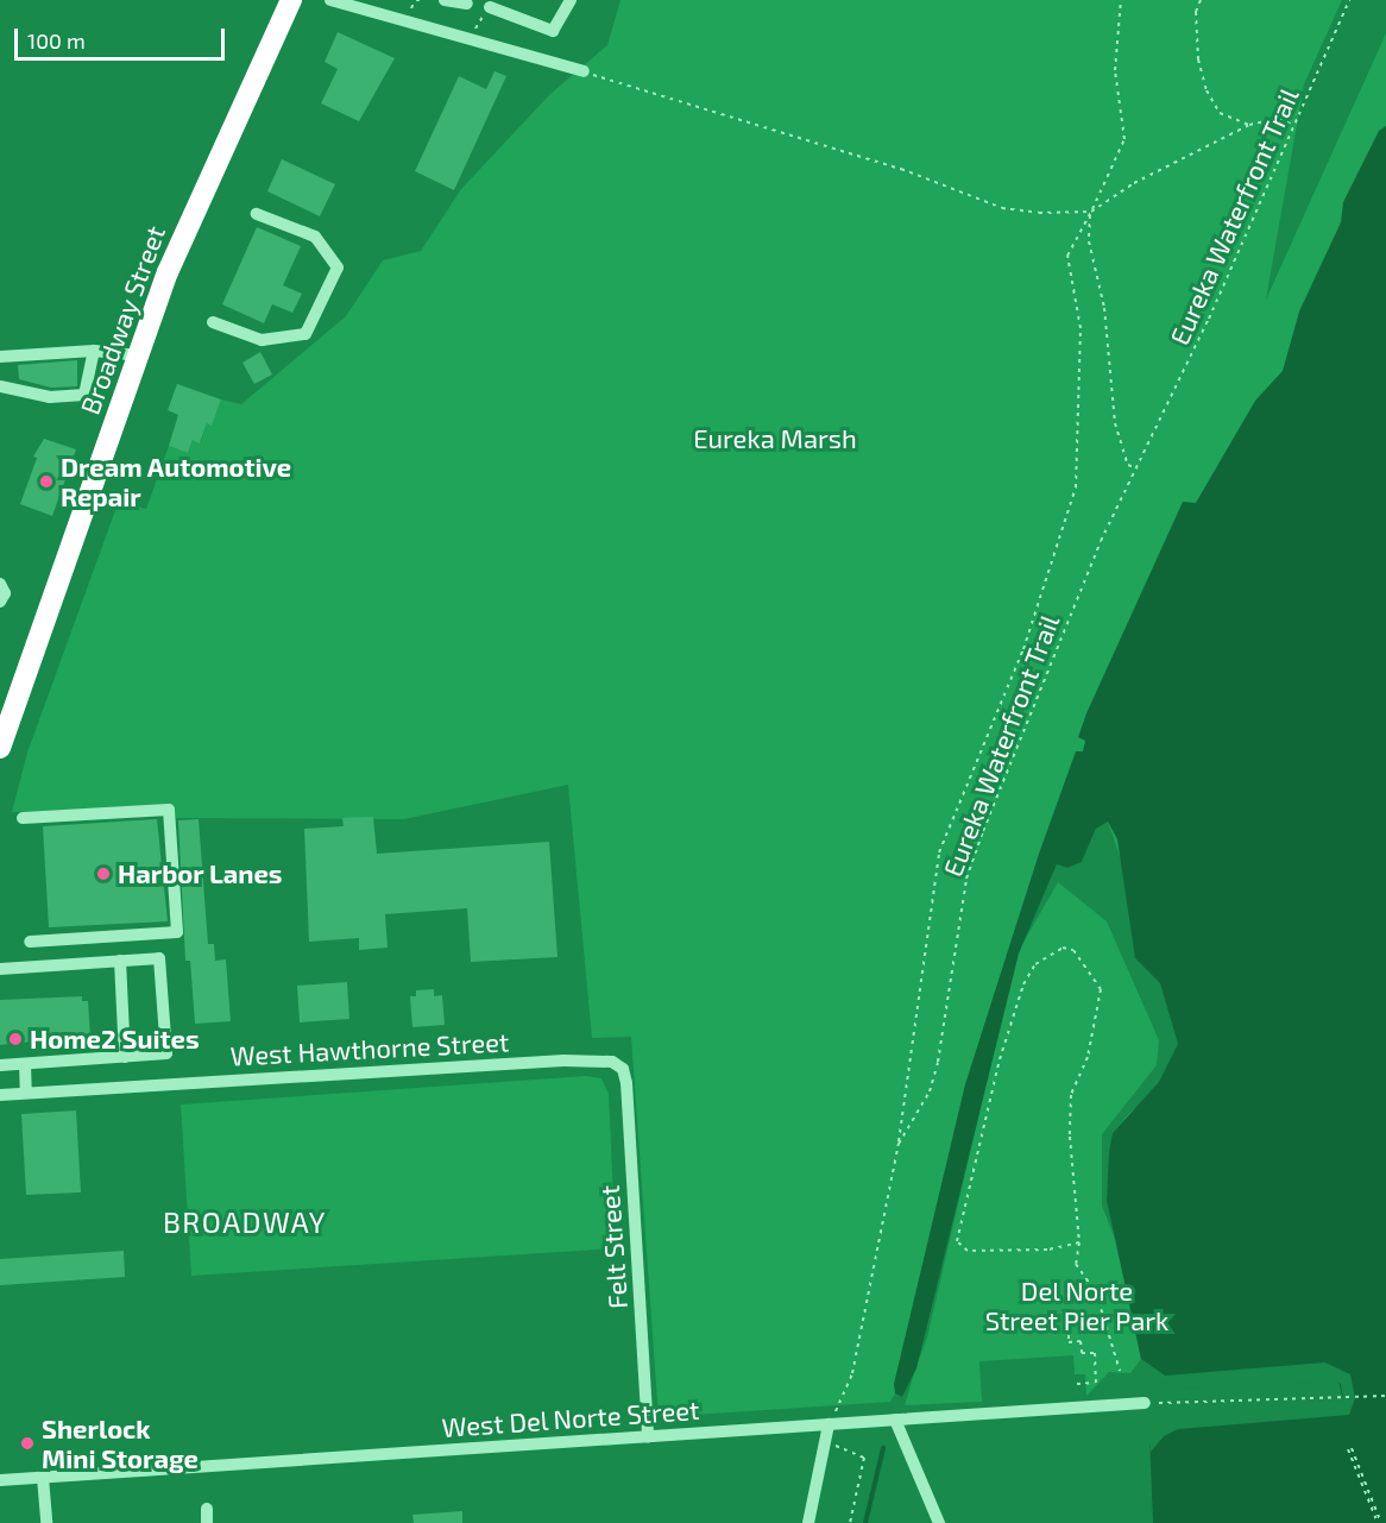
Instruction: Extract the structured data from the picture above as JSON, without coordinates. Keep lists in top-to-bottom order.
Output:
{
  "streets": {
    "highway": ["Broadway Street"],
    "street": ["West Hawthorne Street", "Felt Street", "West Del Norte Street"],
    "path": ["Eureka Waterfront Trail"]
  },
  "crossings": [
    ["Eureka Waterfront Trail", "West Del Norte Street"],
    ["West Hawthorne Street", "Felt Street"],
    ["Felt Street", "West Del Norte Street"]
  ],
  "districts": ["BROADWAY"],
  "parks": ["Eureka Marsh", "Del Norte Street Pier Park"],
  "places": [
    "Dream Automotive Repair",
    "Harbor Lanes",
    "Home2 Suites",
    "Sherlock Mini Storage"
  ],
  "scale_bar": "100 m"
}
